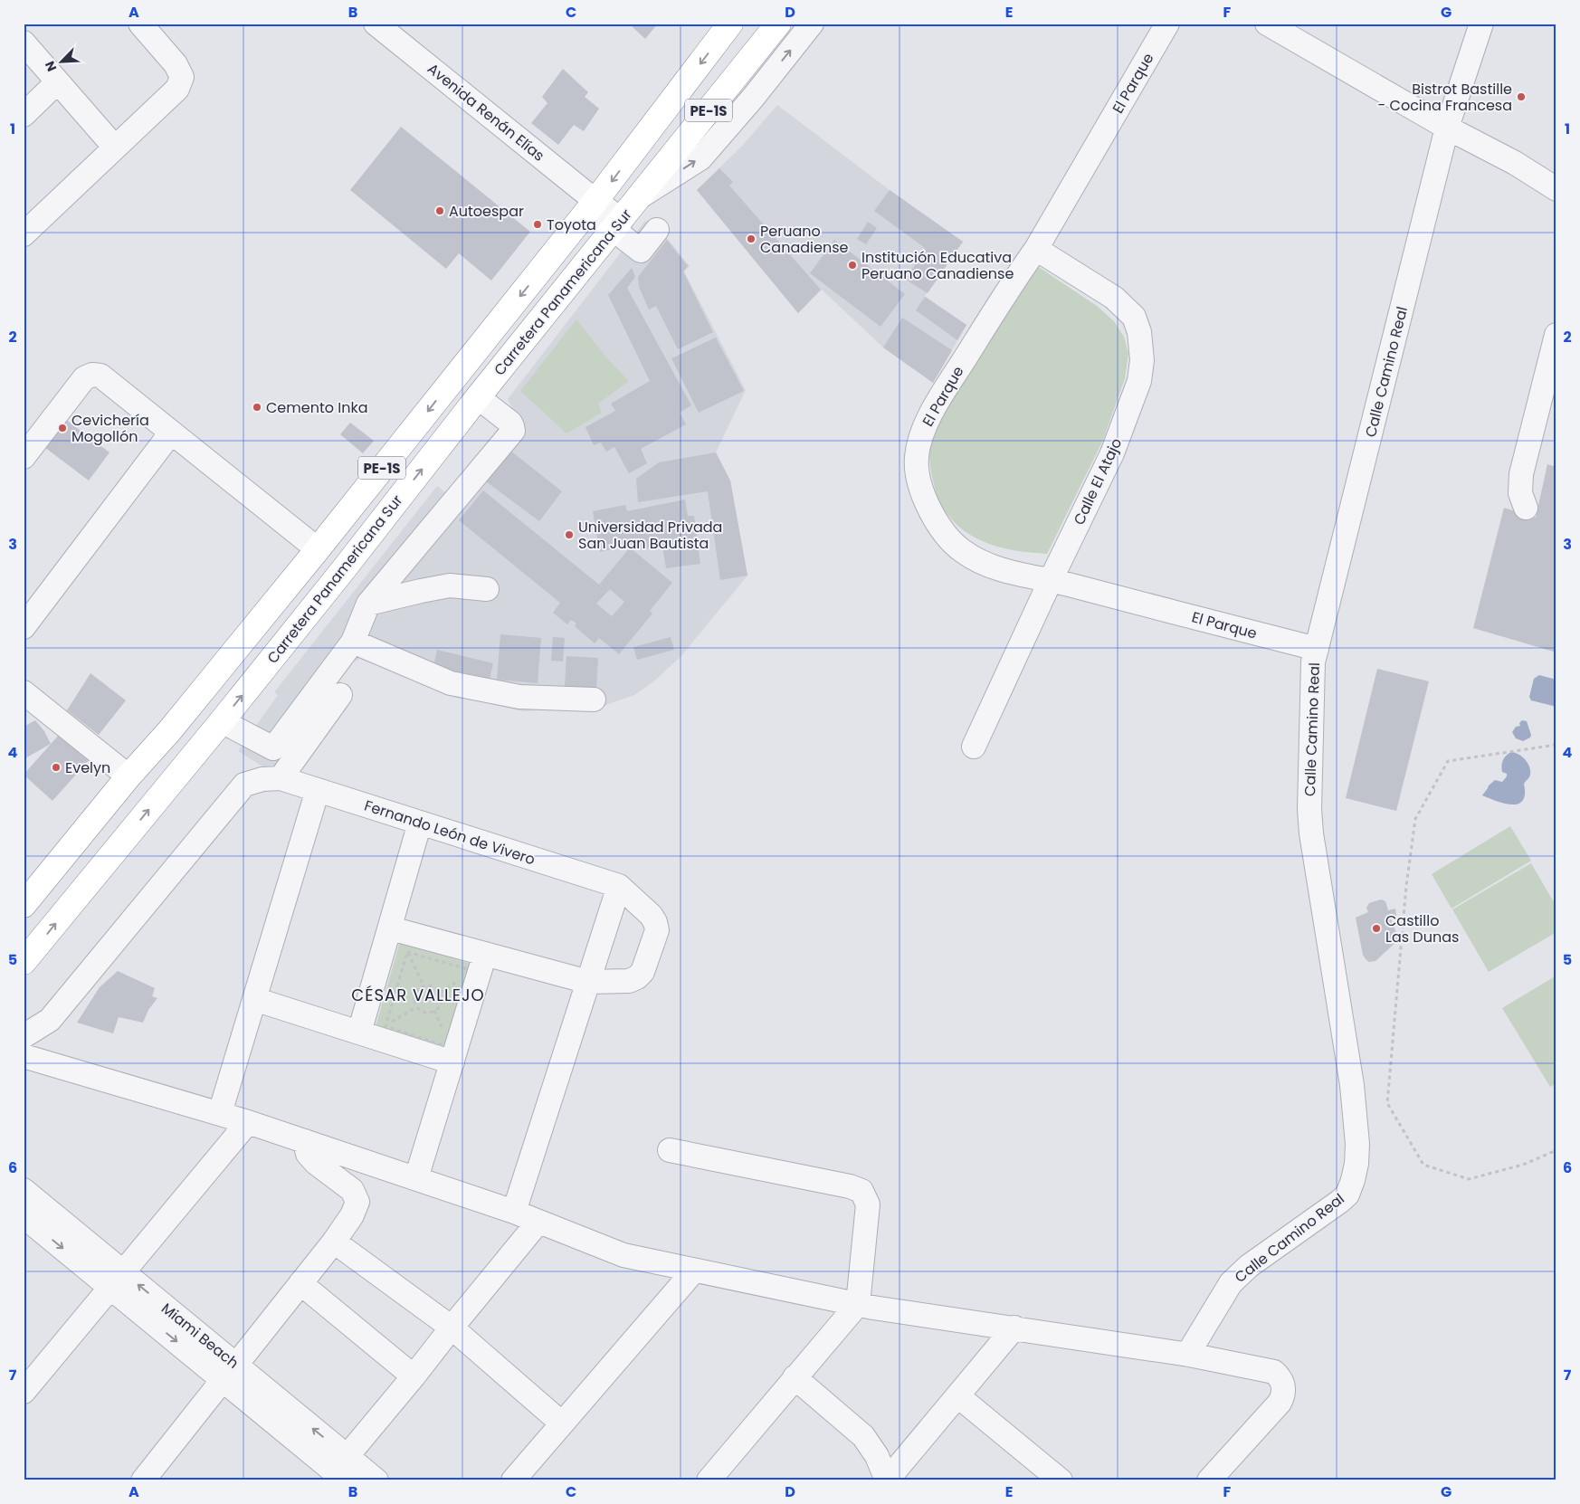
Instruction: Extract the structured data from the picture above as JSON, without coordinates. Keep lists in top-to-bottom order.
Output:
{
  "streets": {
    "highway": ["PE-1S", "Carretera Panamericana Sur"],
    "street": [
      "El Parque",
      "Avenida Renán Elías",
      "Calle Camino Real",
      "Calle El Atajo",
      "Fernando León de Vivero",
      "Miami Beach"
    ]
  },
  "crossings": [
    ["El Parque", "Calle Camino Real"],
    ["El Parque", "Calle El Atajo"],
    ["PE-1S", "Avenida Renán Elías"],
    ["Avenida Renán Elías", "Carretera Panamericana Sur"]
  ],
  "districts": ["CÉSAR VALLEJO"],
  "places": [
    "Bistrot Bastille - Cocina Francesa",
    "Autoespar",
    "Toyota",
    "Peruano Canadiense",
    "Institución Educativa Peruano Canadiense",
    "Cemento Inka",
    "Cevichería Mogollón",
    "Universidad Privada San Juan Bautista",
    "Evelyn",
    "Castillo Las Dunas"
  ],
  "north": "bottom left",
  "grid": {
    "columns": [
      "A",
      "B",
      "C",
      "D",
      "E",
      "F",
      "G"
    ],
    "rows": [
      "1",
      "2",
      "3",
      "4",
      "5",
      "6",
      "7"
    ]
  }
}
